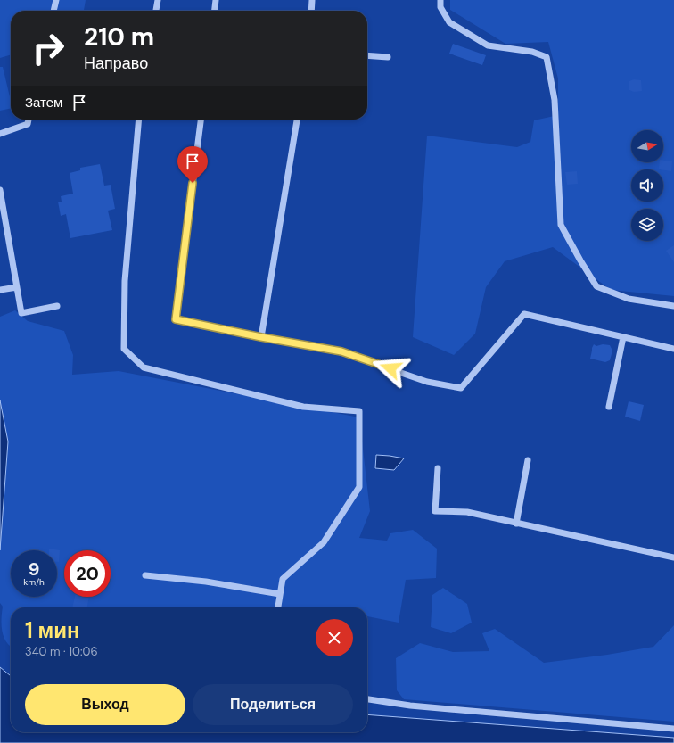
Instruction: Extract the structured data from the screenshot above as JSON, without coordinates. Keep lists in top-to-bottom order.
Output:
{
  "north": "right",
  "page": {
    "turn": ["210 m", "Направо"],
    "then": "Затем",
    "speed": "9 km/h",
    "limit": "20",
    "heading": ["1 мин", "340 m · 10:06"],
    "buttons": ["Выход", "Поделиться"]
  }
}
